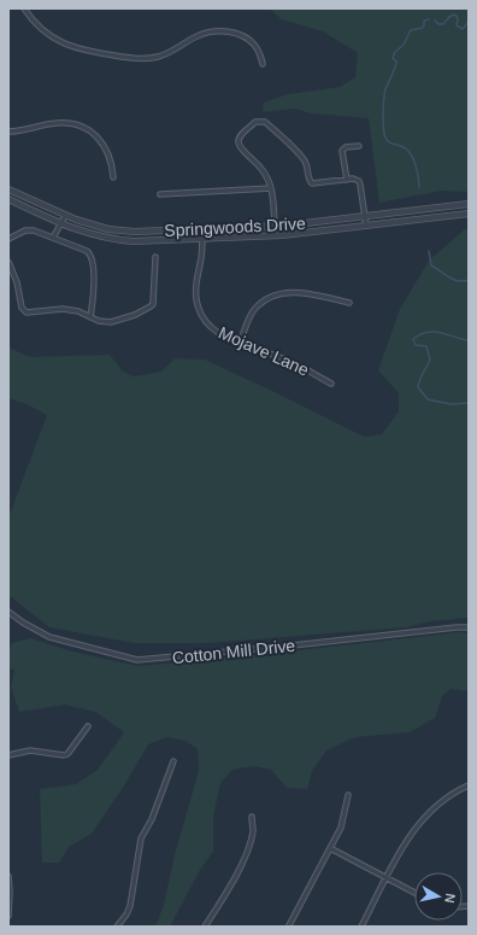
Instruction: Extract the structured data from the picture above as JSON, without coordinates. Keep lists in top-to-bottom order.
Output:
{
  "streets": {
    "street": ["Springwoods Drive", "Mojave Lane", "Cotton Mill Drive"]
  },
  "crossings": [
    ["Springwoods Drive", "Mojave Lane"]
  ],
  "north": "right"
}
